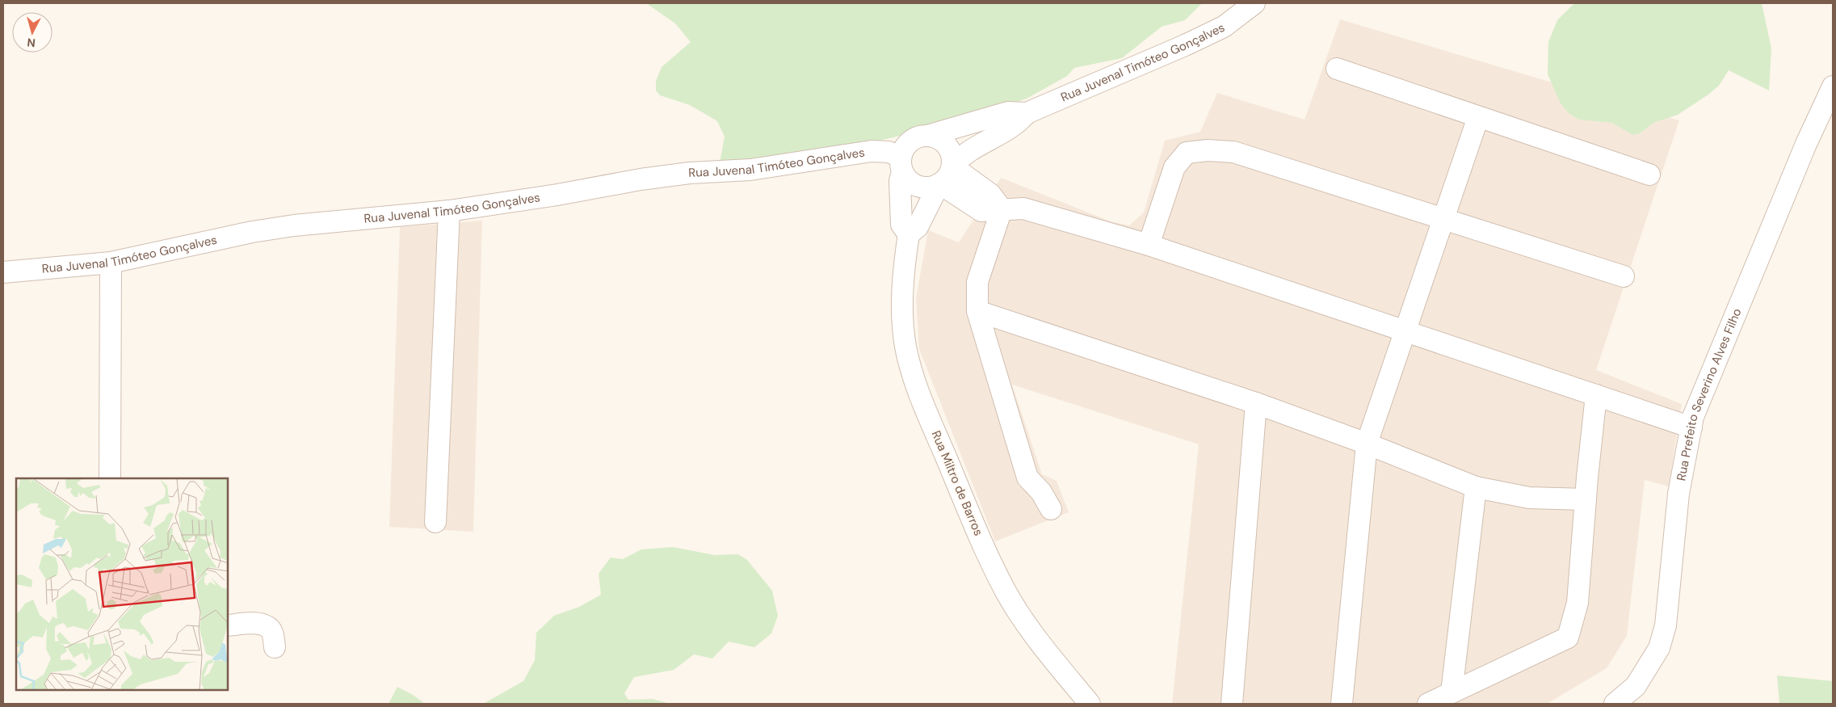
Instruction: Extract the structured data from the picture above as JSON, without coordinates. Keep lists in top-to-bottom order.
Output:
{
  "streets": {
    "street": ["Rua Juvenal Timóteo Gonçalves", "Rua Prefeito Severino Alves Filho", "Rua Miltro de Barros"]
  },
  "north": "bottom"
}
